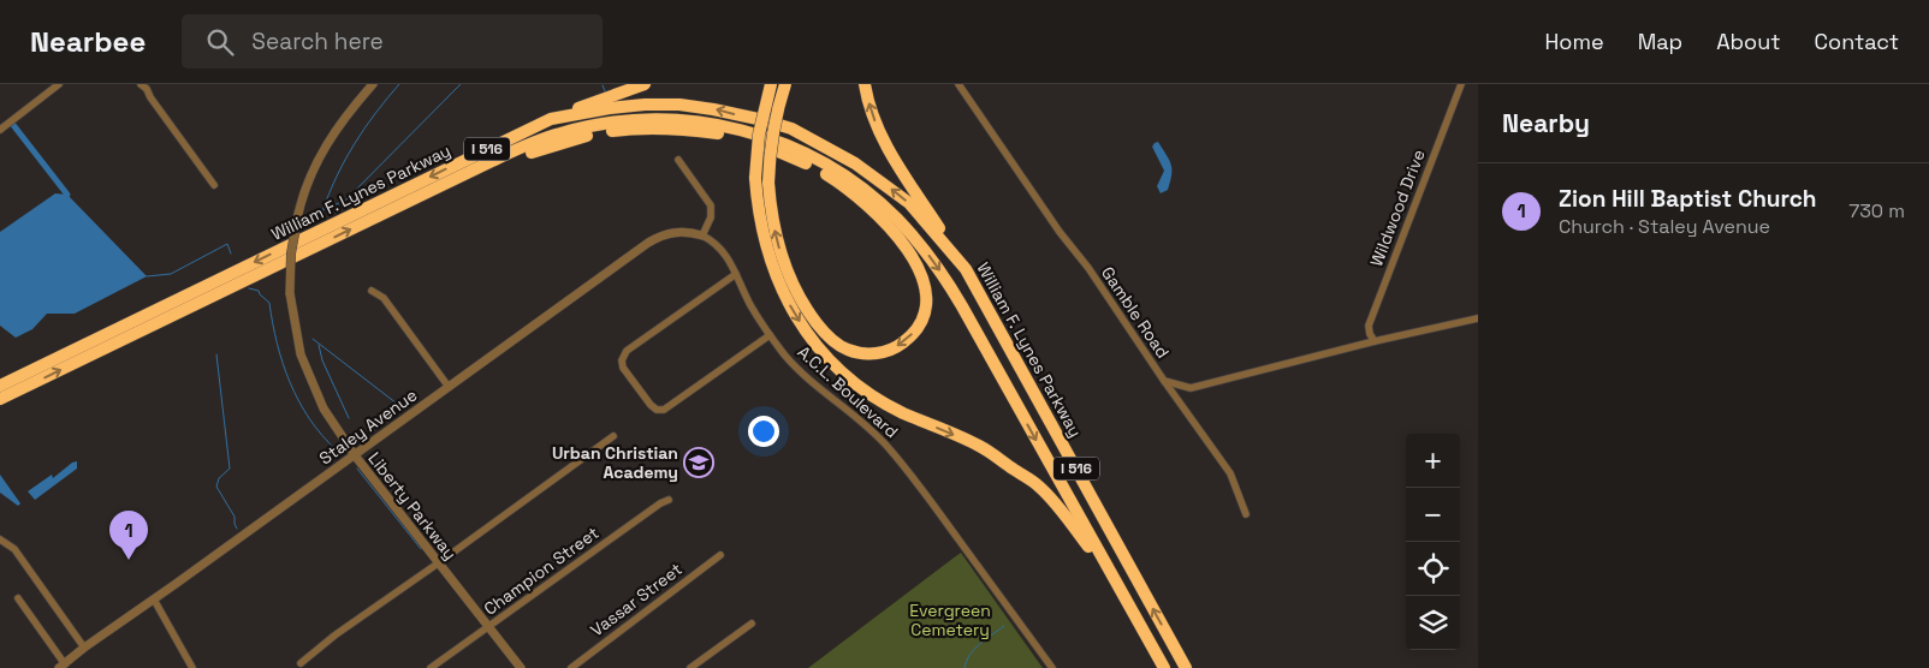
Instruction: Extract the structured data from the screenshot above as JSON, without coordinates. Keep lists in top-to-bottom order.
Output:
{
  "streets": {
    "highway": ["I 516", "William F. Lynes Parkway"],
    "street": [
      "Wildwood Drive",
      "Gamble Road",
      "A.C.L. Boulevard",
      "Staley Avenue",
      "Liberty Parkway",
      "Champion Street",
      "Vassar Street"
    ]
  },
  "crossings": [
    ["Wildwood Drive", "Gamble Road"],
    ["A.C.L. Boulevard", "Staley Avenue"],
    ["Staley Avenue", "Liberty Parkway"],
    ["Liberty Parkway", "Champion Street"]
  ],
  "parks": ["Evergreen Cemetery"],
  "places": {
    "school or university": ["Urban Christian Academy"]
  },
  "page": {
    "header": "Nearbee",
    "search": "Search here",
    "nav": [
      "Home",
      "Map",
      "About",
      "Contact"
    ],
    "heading": "Nearby",
    "list": [
      {
        "mark": "1",
        "name": "Zion Hill Baptist Church",
        "note": "Church · Staley Avenue",
        "value": "730 m"
      }
    ],
    "map_buttons": ["+", "−"],
    "pins": "1"
  }
}
